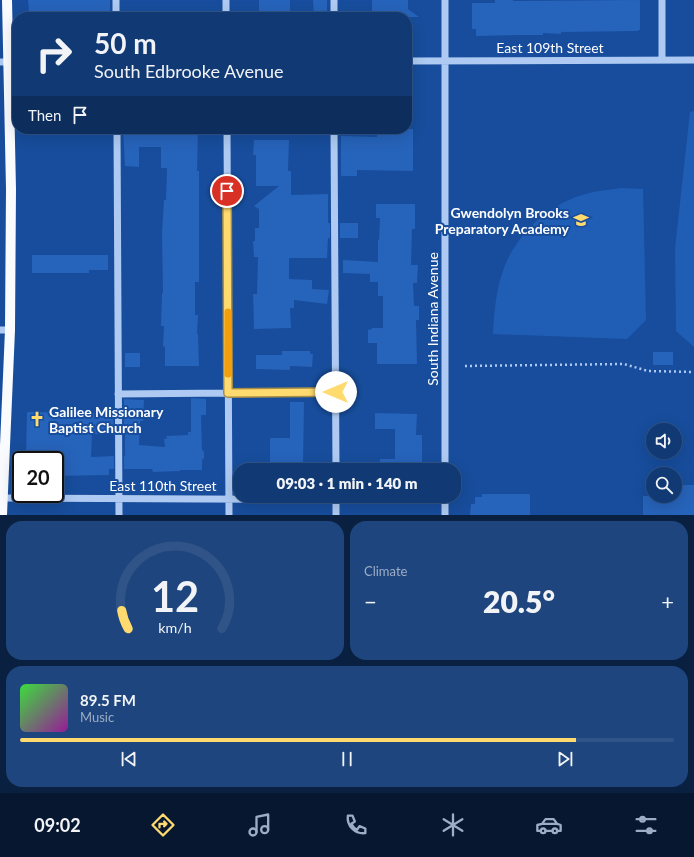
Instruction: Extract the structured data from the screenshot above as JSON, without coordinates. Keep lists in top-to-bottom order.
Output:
{
  "streets": {
    "street": ["East 109th Street", "South Indiana Avenue", "East 110th Street"]
  },
  "crossings": [
    ["East 109th Street", "South Indiana Avenue"]
  ],
  "places": {
    "school or university": ["Gwendolyn Brooks Preparatory Academy"],
    "church": ["Galilee Missionary Baptist Church"]
  },
  "page": {
    "turn": ["50 m", "South Edbrooke Avenue"],
    "then": "Then",
    "limit": "20",
    "trip": "09:03 · 1 min · 140 m",
    "tile": "Climate",
    "heat": ["−", "20.5°", "+"],
    "song": ["89.5 FM", "Music"],
    "tabs": "09:02",
    "gauge": ["12", "km/h"]
  }
}
